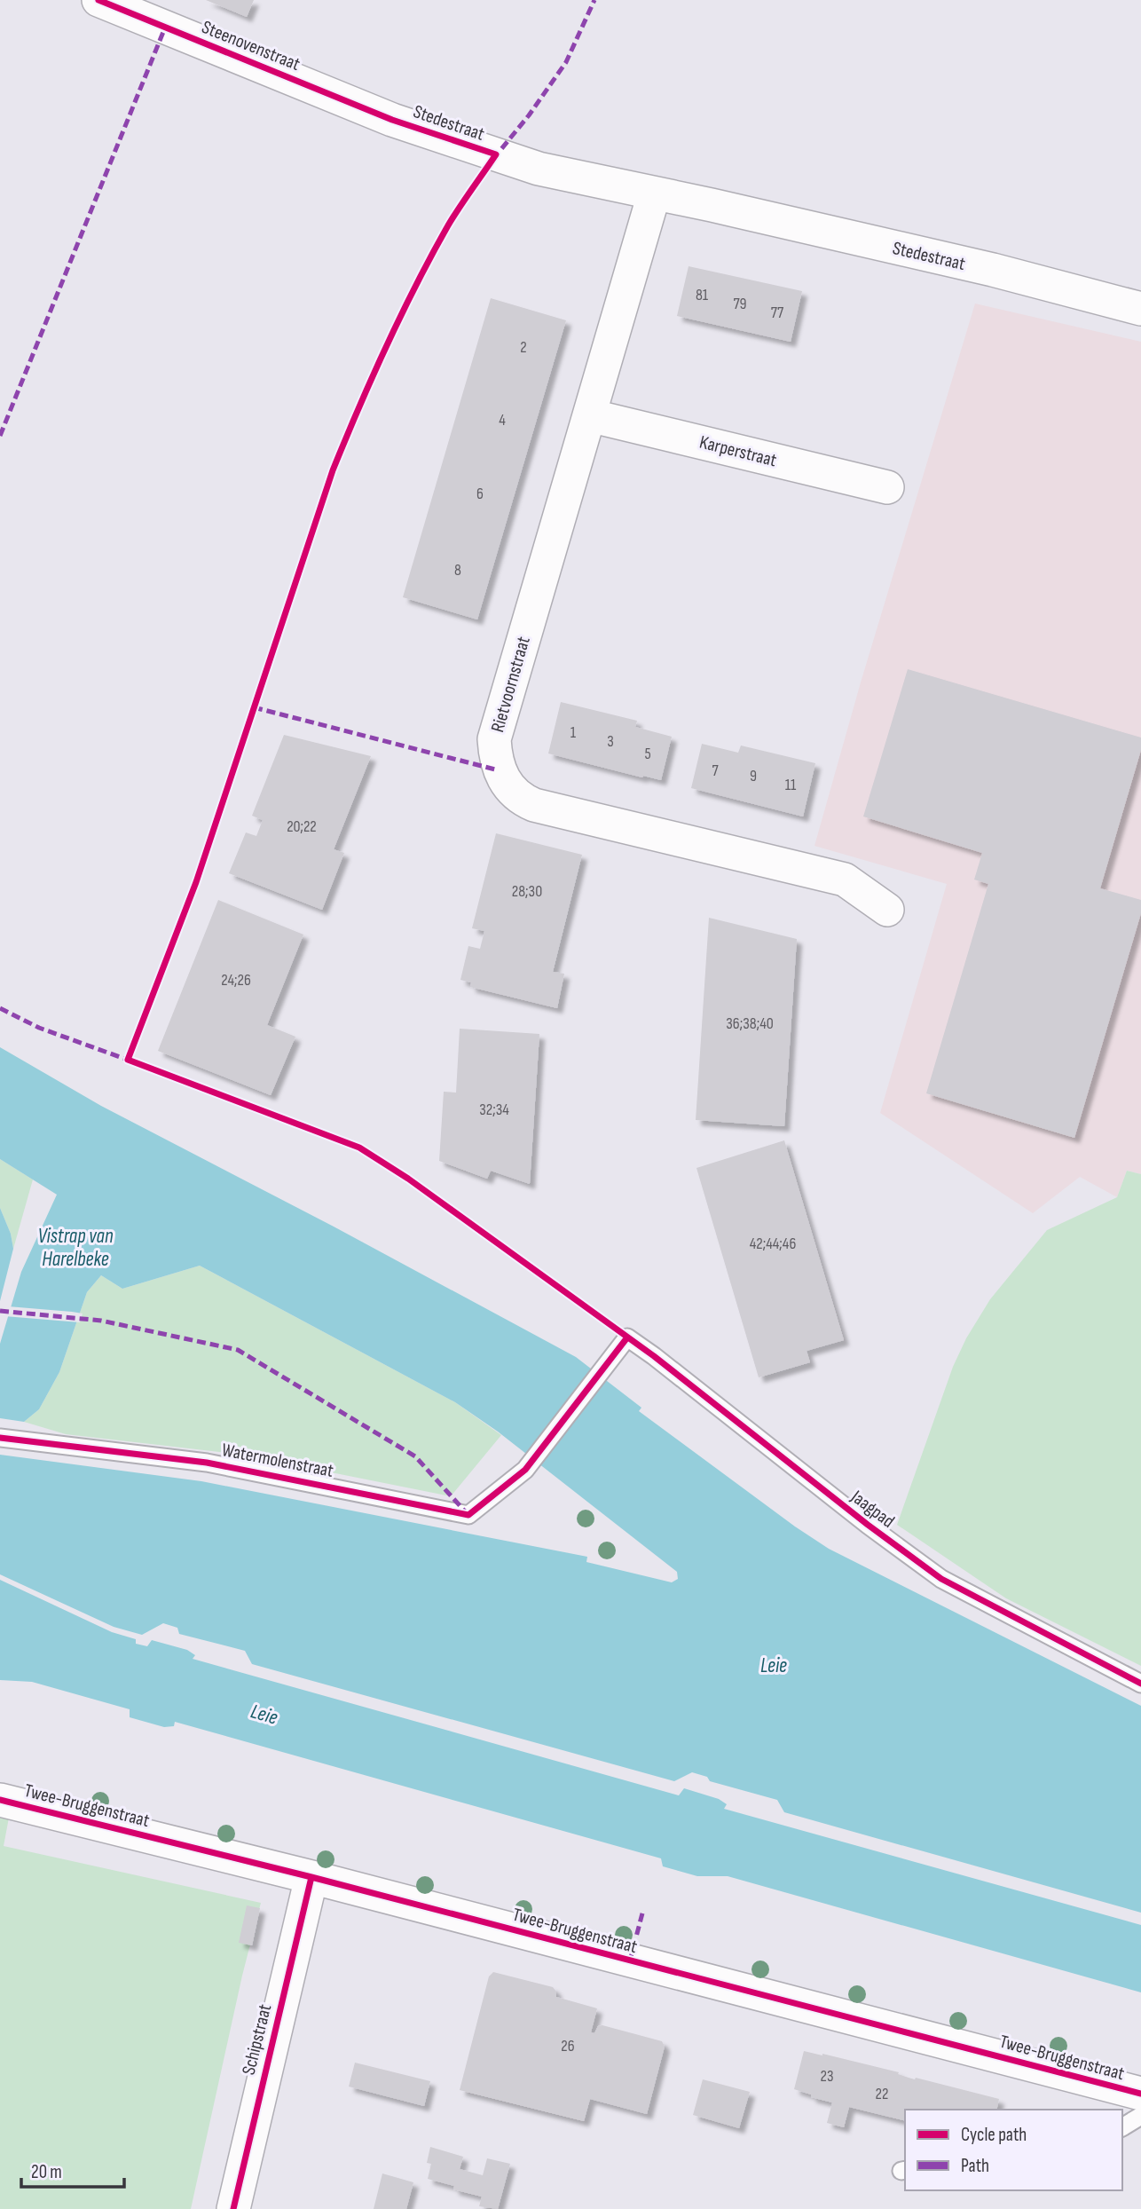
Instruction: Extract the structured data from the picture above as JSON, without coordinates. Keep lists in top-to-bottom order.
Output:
{
  "streets": {
    "street": [
      "Steenovenstraat",
      "Stedestraat",
      "Karperstraat",
      "Rietvoornstraat",
      "Twee-Bruggenstraat",
      "Schipstraat"
    ],
    "lane": ["Watermolenstraat", "Jaagpad"]
  },
  "crossings": [
    ["Steenovenstraat", "Stedestraat"],
    ["Stedestraat", "Rietvoornstraat"],
    ["Karperstraat", "Rietvoornstraat"],
    ["Watermolenstraat", "Jaagpad"],
    ["Twee-Bruggenstraat", "Schipstraat"]
  ],
  "water": ["Vistrap van Harelbeke", "Leie"],
  "house_numbers": [
    "81",
    "79",
    "77",
    "2",
    "4",
    "6",
    "8",
    "1",
    "3",
    "5",
    "7",
    "9",
    "11",
    "20;22",
    "28;30",
    "24;26",
    "36;38;40",
    "32;34",
    "42;44;46",
    "26",
    "23",
    "22"
  ],
  "legend": ["Cycle path", "Path"],
  "scale_bar": "20 m"
}
